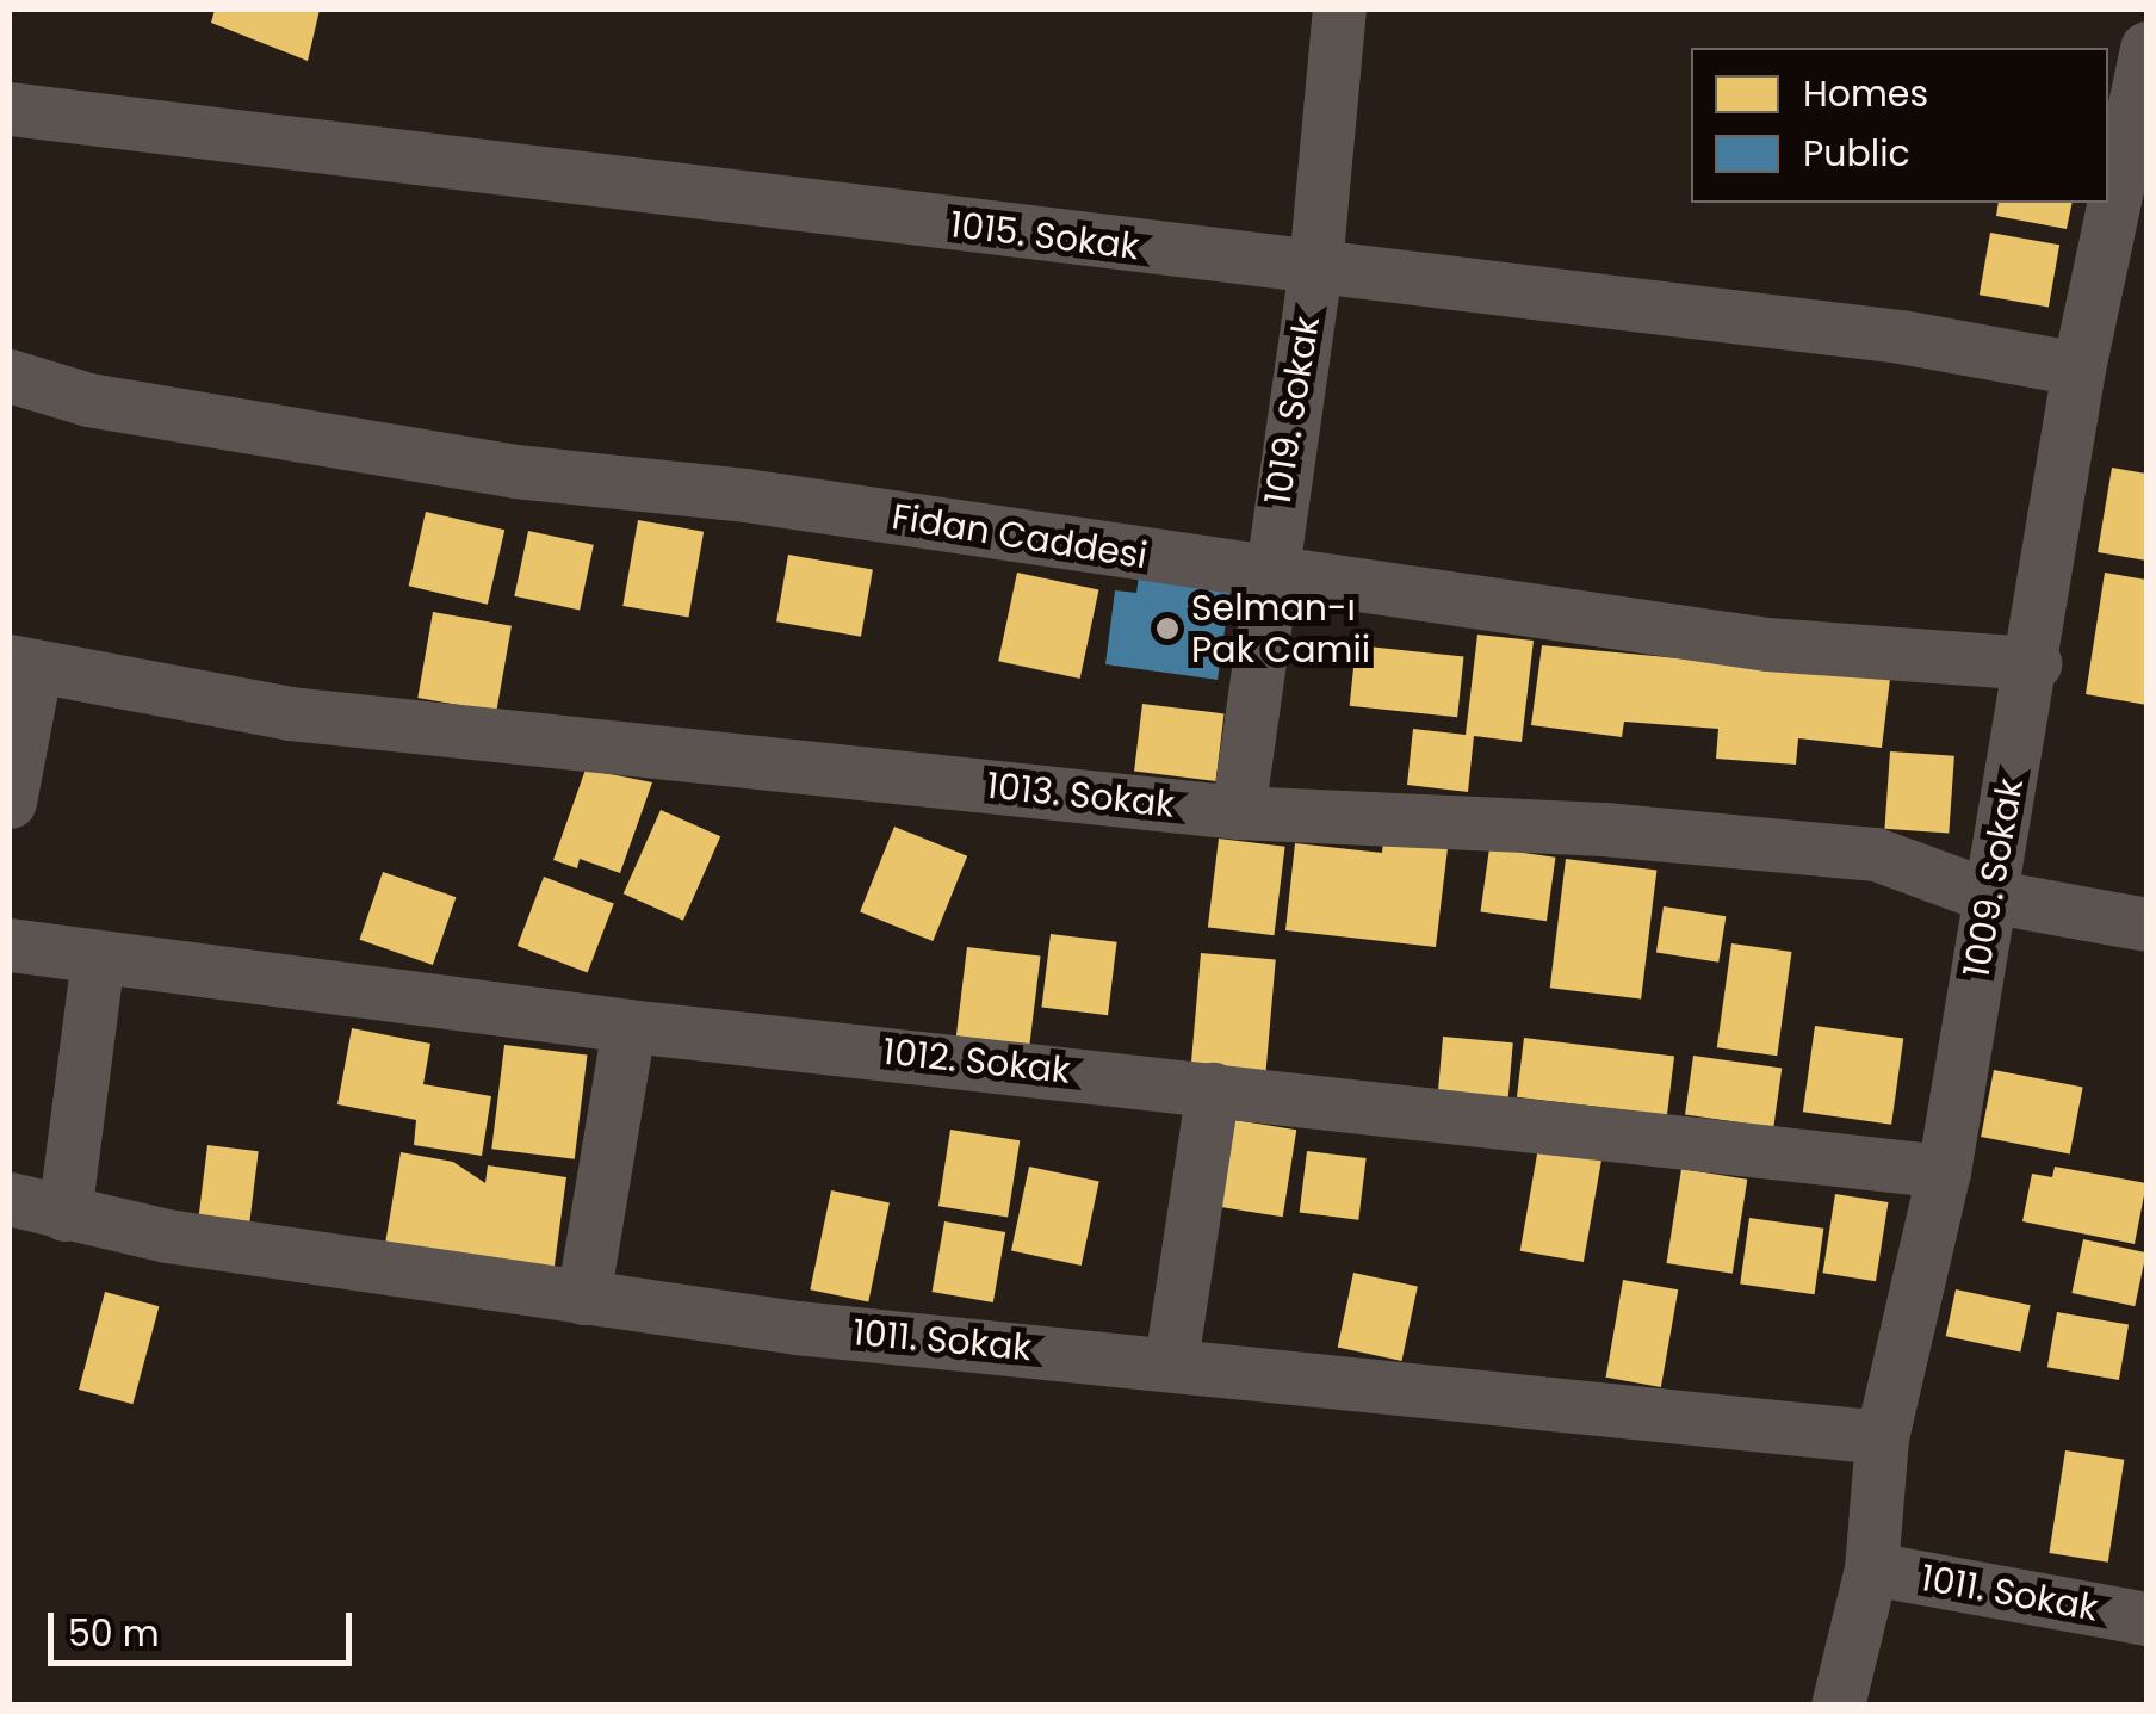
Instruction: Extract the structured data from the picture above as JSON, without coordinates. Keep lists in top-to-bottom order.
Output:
{
  "streets": {
    "street": [
      "1015. Sokak",
      "1019. Sokak",
      "Fidan Caddesi",
      "1013. Sokak",
      "1009. Sokak",
      "1012. Sokak",
      "1011. Sokak"
    ]
  },
  "crossings": [
    ["1015. Sokak", "1019. Sokak"],
    ["1015. Sokak", "1009. Sokak"],
    ["1019. Sokak", "Fidan Caddesi"],
    ["1019. Sokak", "1013. Sokak"],
    ["Fidan Caddesi", "1009. Sokak"],
    ["1013. Sokak", "1009. Sokak"],
    ["1009. Sokak", "1012. Sokak"],
    ["1009. Sokak", "1011. Sokak"]
  ],
  "places": ["Selman-ı Pak Camii"],
  "legend": ["Homes", "Public"],
  "scale_bar": "50 m"
}
